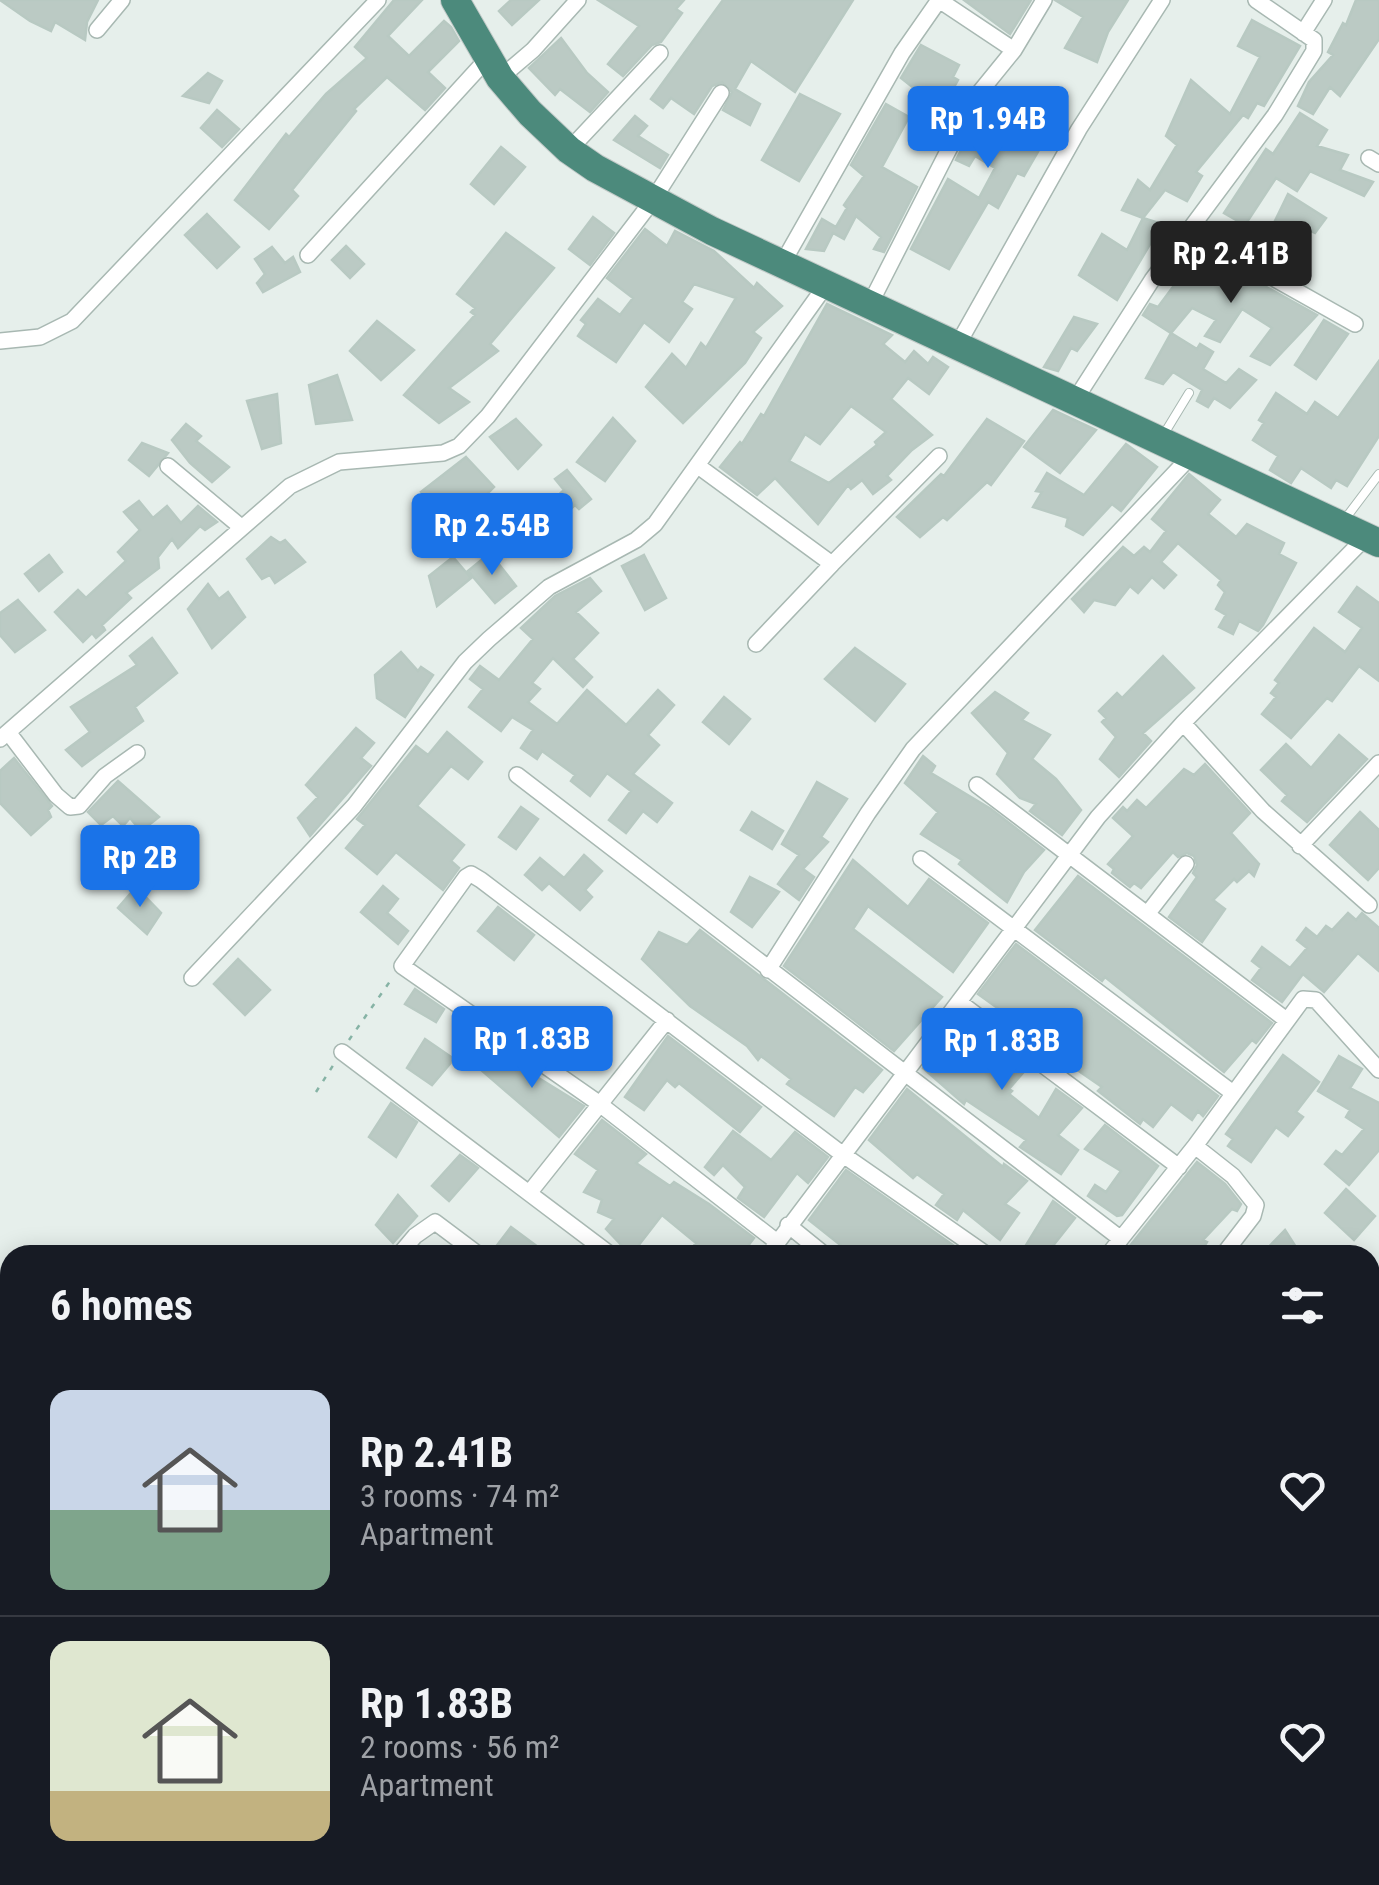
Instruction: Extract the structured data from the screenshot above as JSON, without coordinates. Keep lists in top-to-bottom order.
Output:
{
  "page": {
    "price": [
      "Rp 1.94B",
      "Rp 2.41B",
      "Rp 2.54B",
      "Rp 2B",
      "Rp 1.83B",
      "Rp 1.83B"
    ],
    "heading": "6 homes",
    "list": [
      {
        "name": "Rp 2.41B",
        "note": "3 rooms · 74 m² · Apartment"
      },
      {
        "name": "Rp 1.83B",
        "note": "2 rooms · 56 m² · Apartment"
      }
    ]
  }
}
